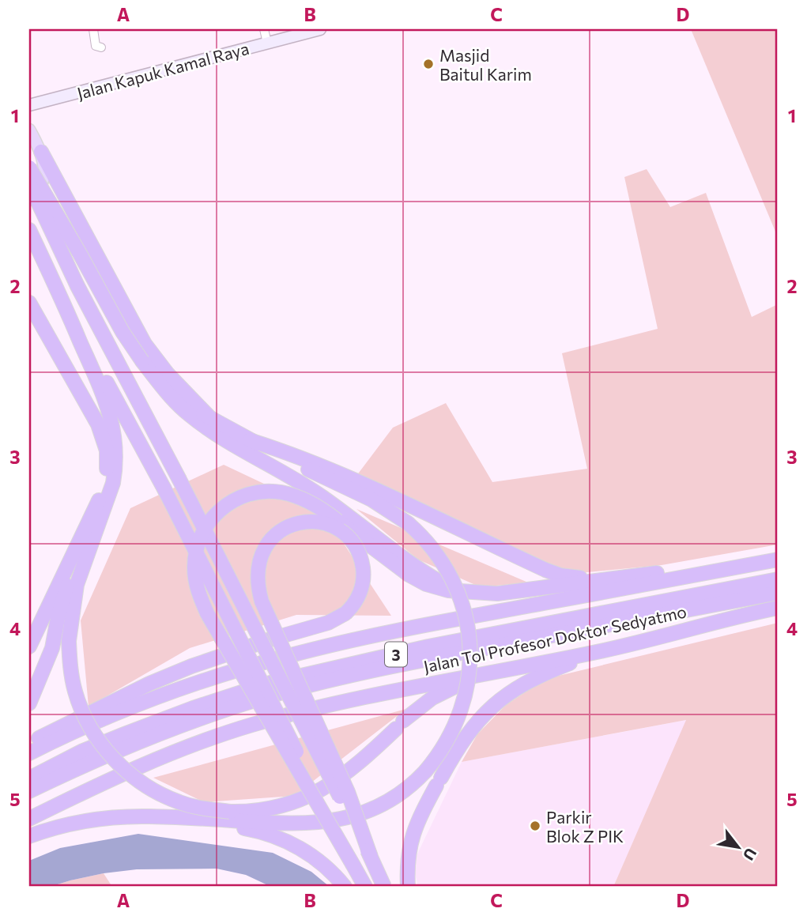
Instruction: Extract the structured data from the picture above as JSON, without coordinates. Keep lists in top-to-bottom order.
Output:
{
  "streets": {
    "highway": ["Jalan Tol Profesor Doktor Sedyatmo", "3"],
    "main road": ["Jalan Kapuk Kamal Raya"]
  },
  "places": ["Masjid Baitul Karim", "Parkir Blok Z PIK"],
  "north": "bottom right",
  "grid": {
    "columns": [
      "A",
      "B",
      "C",
      "D"
    ],
    "rows": [
      "1",
      "2",
      "3",
      "4",
      "5"
    ]
  }
}
